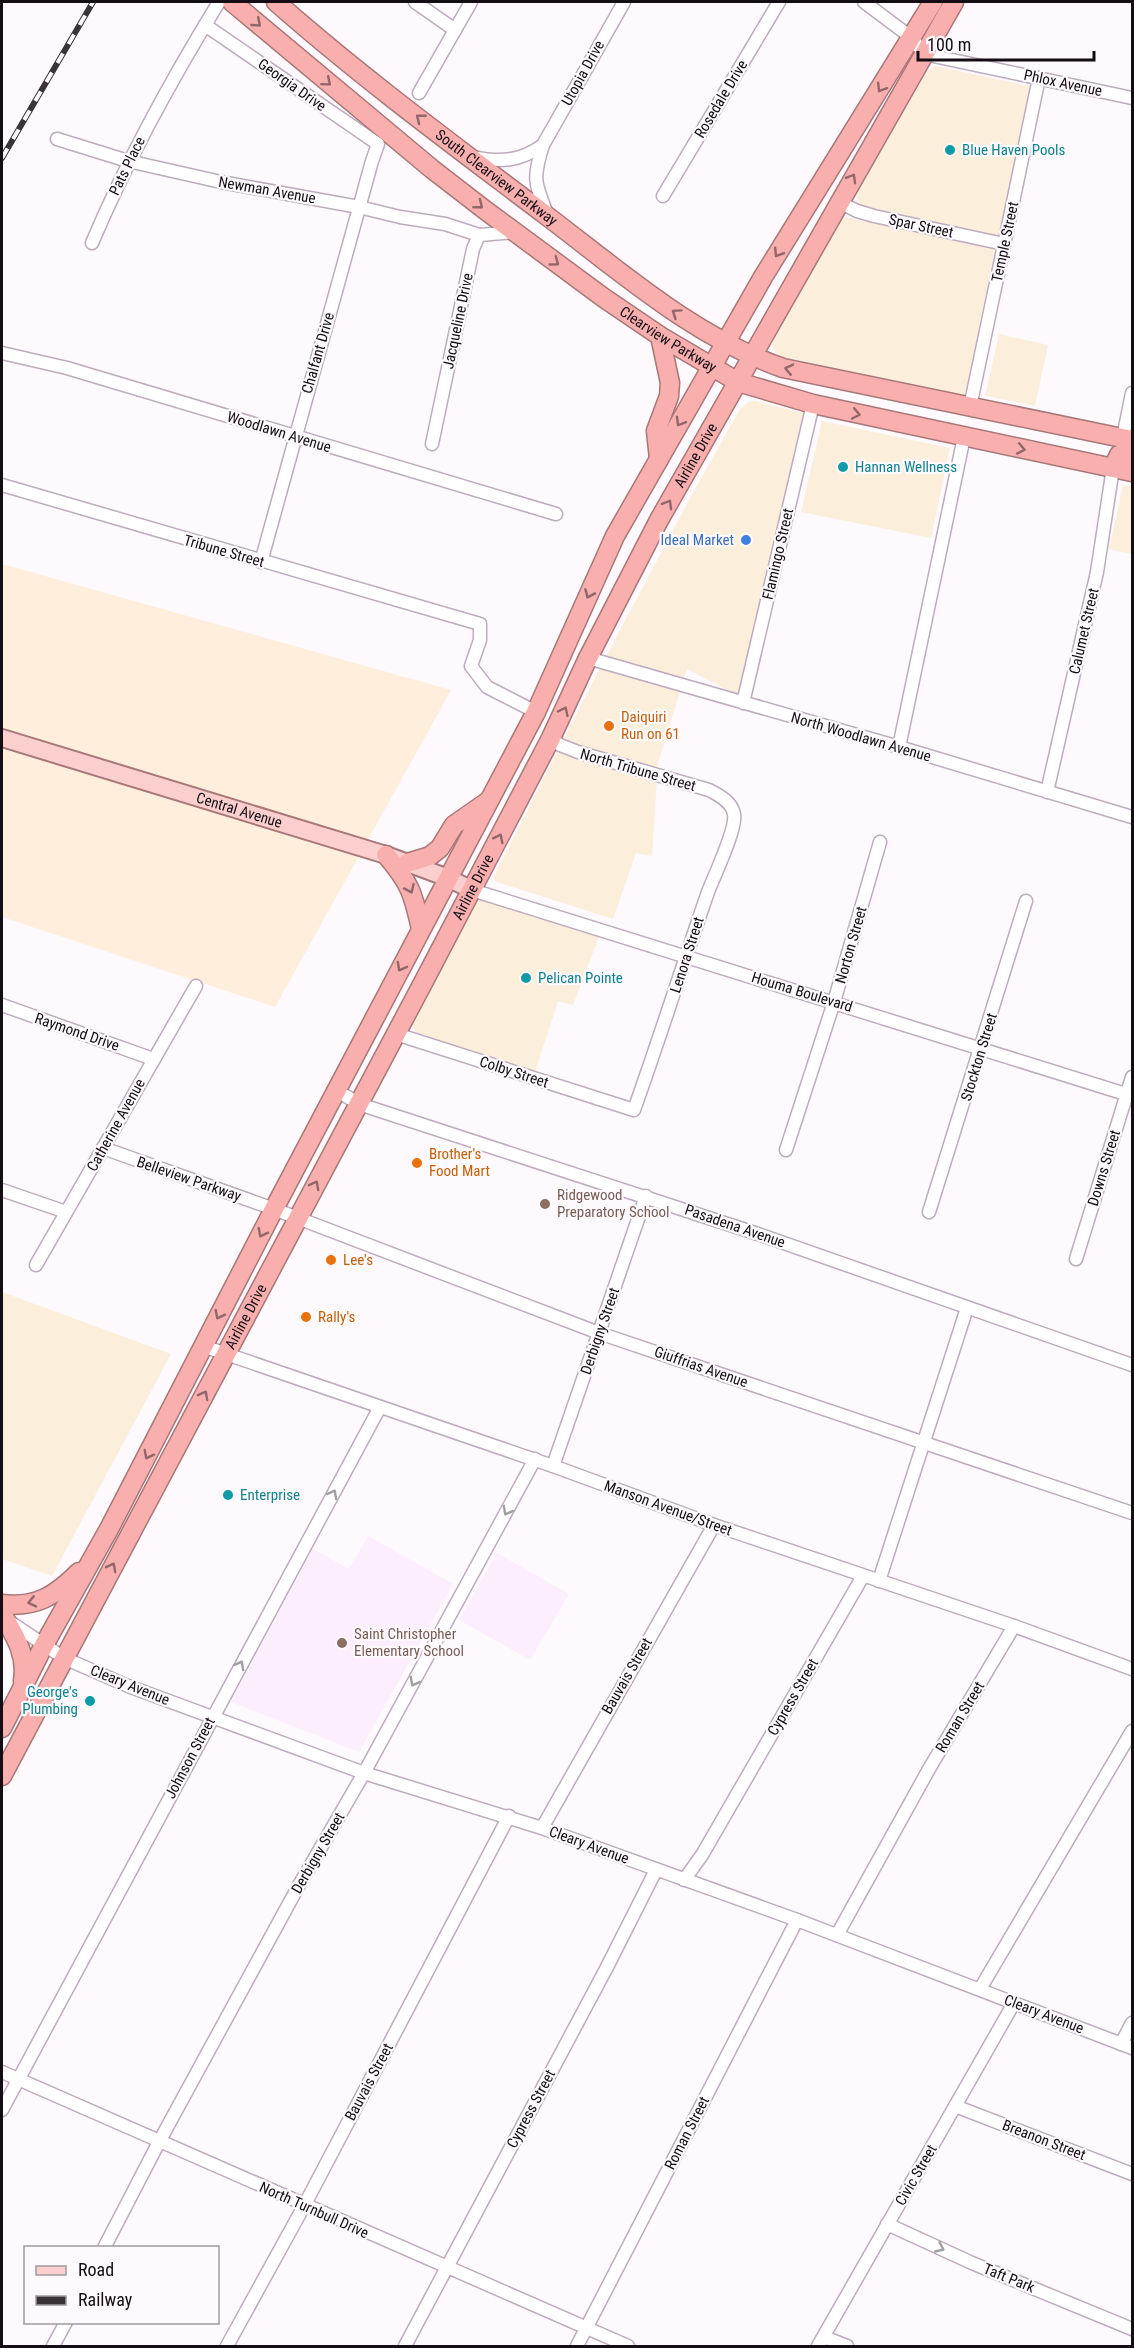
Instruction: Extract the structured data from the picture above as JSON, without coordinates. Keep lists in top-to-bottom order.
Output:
{
  "streets": {
    "highway": ["South Clearview Parkway", "Clearview Parkway", "Airline Drive"],
    "main road": ["Central Avenue"],
    "street": [
      "Utopia Drive",
      "Phlox Avenue",
      "Georgia Drive",
      "Rosedale Drive",
      "Pats Place",
      "Newman Avenue",
      "Spar Street",
      "Temple Street",
      "Jacqueline Drive",
      "Chalfant Drive",
      "Woodlawn Avenue",
      "Tribune Street",
      "Flamingo Street",
      "Calumet Street",
      "North Woodlawn Avenue",
      "North Tribune Street",
      "Norton Street",
      "Lenora Street",
      "Houma Boulevard",
      "Raymond Drive",
      "Stockton Street",
      "Colby Street",
      "Catherine Avenue",
      "Downs Street",
      "Belleview Parkway",
      "Pasadena Avenue",
      "Derbigny Street",
      "Giuffrias Avenue",
      "Manson Avenue/Street",
      "Bauvais Street",
      "Cleary Avenue",
      "Cypress Street",
      "Roman Street",
      "Johnson Street",
      "Breanon Street",
      "Civic Street",
      "North Turnbull Drive",
      "Taft Park"
    ]
  },
  "crossings": [
    ["Utopia Drive", "South Clearview Parkway"],
    ["Phlox Avenue", "Temple Street"],
    ["Phlox Avenue", "Airline Drive"],
    ["Georgia Drive", "Pats Place"],
    ["Georgia Drive", "Chalfant Drive"],
    ["Pats Place", "Newman Avenue"],
    ["South Clearview Parkway", "Clearview Parkway"],
    ["South Clearview Parkway", "Airline Drive"],
    ["Newman Avenue", "Jacqueline Drive"],
    ["Newman Avenue", "Chalfant Drive"],
    ["Spar Street", "Temple Street"],
    ["Spar Street", "Airline Drive"],
    ["Temple Street", "Clearview Parkway"],
    ["Clearview Parkway", "Airline Drive"],
    ["Clearview Parkway", "Flamingo Street"],
    ["Clearview Parkway", "Calumet Street"],
    ["Chalfant Drive", "Woodlawn Avenue"],
    ["Chalfant Drive", "Tribune Street"],
    ["Airline Drive", "Tribune Street"],
    ["Airline Drive", "North Woodlawn Avenue"],
    ["Airline Drive", "North Tribune Street"],
    ["Airline Drive", "Central Avenue"],
    ["Airline Drive", "Houma Boulevard"],
    ["Airline Drive", "Colby Street"],
    ["Airline Drive", "Belleview Parkway"],
    ["Airline Drive", "Pasadena Avenue"],
    ["Airline Drive", "Giuffrias Avenue"],
    ["Airline Drive", "Manson Avenue/Street"],
    ["Airline Drive", "Cleary Avenue"],
    ["Flamingo Street", "North Woodlawn Avenue"],
    ["Calumet Street", "North Woodlawn Avenue"],
    ["North Tribune Street", "Lenora Street"],
    ["Central Avenue", "Houma Boulevard"],
    ["Norton Street", "Houma Boulevard"],
    ["Lenora Street", "Houma Boulevard"],
    ["Lenora Street", "Colby Street"],
    ["Houma Boulevard", "Stockton Street"],
    ["Houma Boulevard", "Downs Street"],
    ["Raymond Drive", "Catherine Avenue"],
    ["Catherine Avenue", "Belleview Parkway"],
    ["Belleview Parkway", "Giuffrias Avenue"],
    ["Pasadena Avenue", "Derbigny Street"],
    ["Derbigny Street", "Giuffrias Avenue"],
    ["Derbigny Street", "Manson Avenue/Street"],
    ["Derbigny Street", "Cleary Avenue"],
    ["Derbigny Street", "North Turnbull Drive"],
    ["Manson Avenue/Street", "Bauvais Street"],
    ["Manson Avenue/Street", "Cypress Street"],
    ["Manson Avenue/Street", "Roman Street"],
    ["Manson Avenue/Street", "Johnson Street"],
    ["Bauvais Street", "Cleary Avenue"],
    ["Bauvais Street", "North Turnbull Drive"],
    ["Cleary Avenue", "Cypress Street"],
    ["Cleary Avenue", "Roman Street"],
    ["Cleary Avenue", "Johnson Street"],
    ["Cleary Avenue", "Civic Street"],
    ["Cypress Street", "North Turnbull Drive"],
    ["Roman Street", "North Turnbull Drive"],
    ["Johnson Street", "North Turnbull Drive"],
    ["Breanon Street", "Civic Street"],
    ["Civic Street", "Taft Park"]
  ],
  "one_way": ["South Clearview Parkway", "Johnson Street", "Taft Park"],
  "places": [
    "Blue Haven Pools",
    "Hannan Wellness",
    "Ideal Market",
    "Daiquiri Run on 61",
    "Pelican Pointe",
    "Brother's Food Mart",
    "Ridgewood Preparatory School",
    "Lee's",
    "Rally's",
    "Enterprise",
    "Saint Christopher Elementary School",
    "George's Plumbing"
  ],
  "legend": ["Road", "Railway"],
  "scale_bar": "100 m"
}
